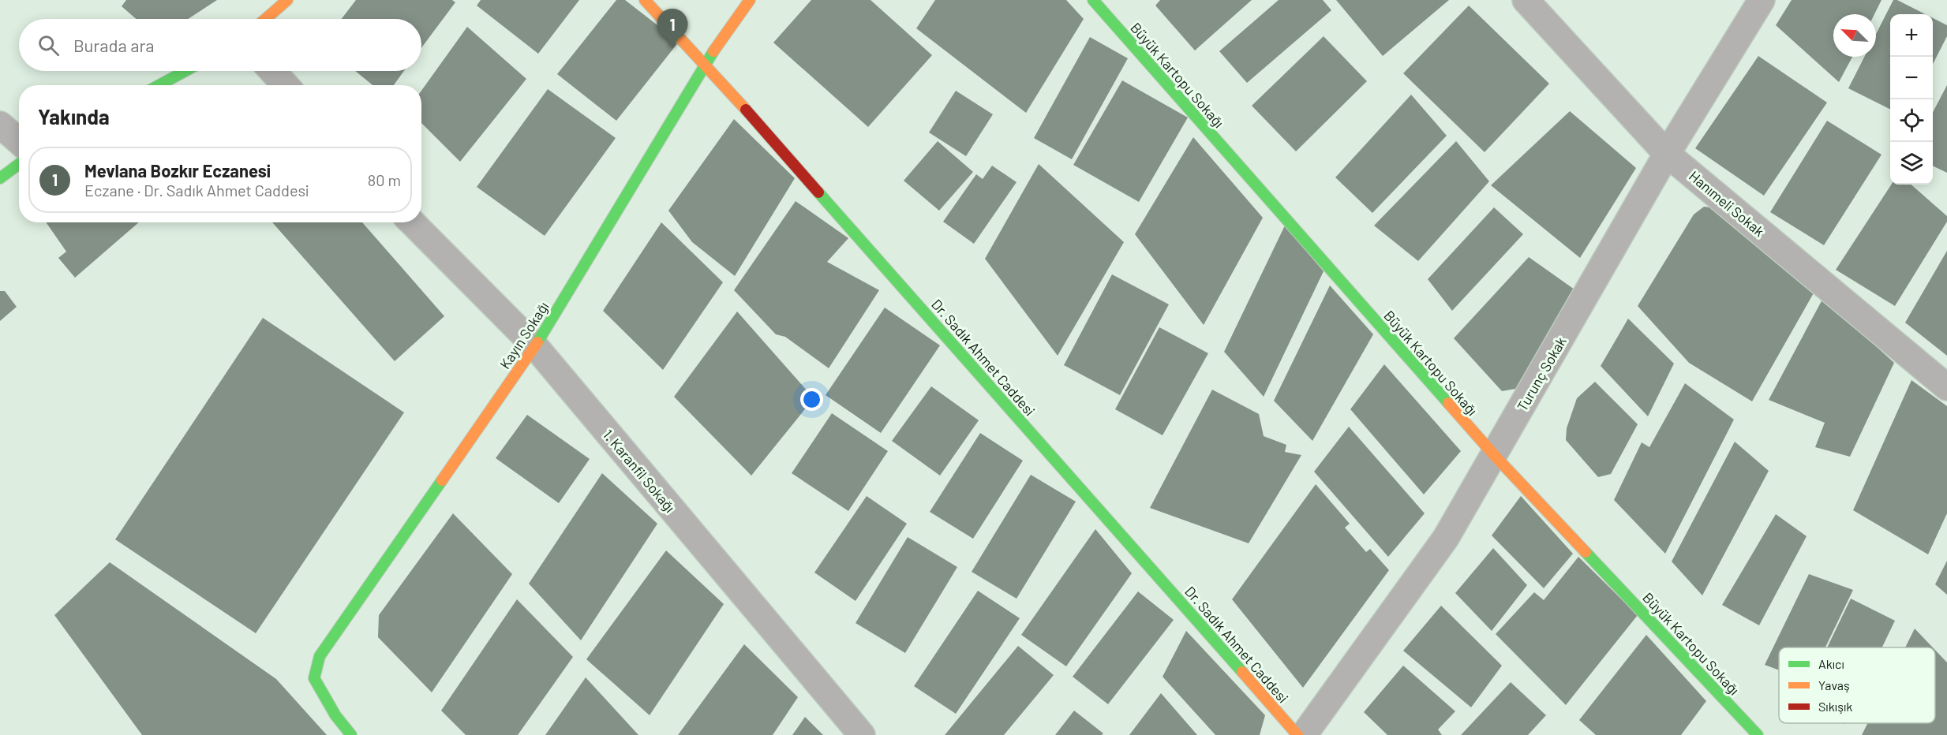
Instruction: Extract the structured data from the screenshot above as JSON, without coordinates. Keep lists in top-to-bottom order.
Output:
{
  "streets": {
    "street": [
      "Büyük Kartopu Sokağı",
      "Hanımeli Sokak",
      "Kayın Sokağı",
      "Dr. Sadık Ahmet Caddesi",
      "Turunç Sokak",
      "1. Karanfil Sokağı"
    ]
  },
  "crossings": [
    ["Büyük Kartopu Sokağı", "Turunç Sokak"],
    ["Hanımeli Sokak", "Turunç Sokak"],
    ["Kayın Sokağı", "Dr. Sadık Ahmet Caddesi"],
    ["Kayın Sokağı", "1. Karanfil Sokağı"]
  ],
  "legend": ["Akıcı", "Yavaş", "Sıkışık"],
  "north": "top left",
  "page": {
    "pins": "1",
    "map_buttons": ["+", "−"],
    "search": "Burada ara",
    "heading": "Yakında",
    "list": [
      {
        "mark": "1",
        "name": "Mevlana Bozkır Eczanesi",
        "note": "Eczane · Dr. Sadık Ahmet Caddesi",
        "value": "80 m"
      }
    ]
  }
}
